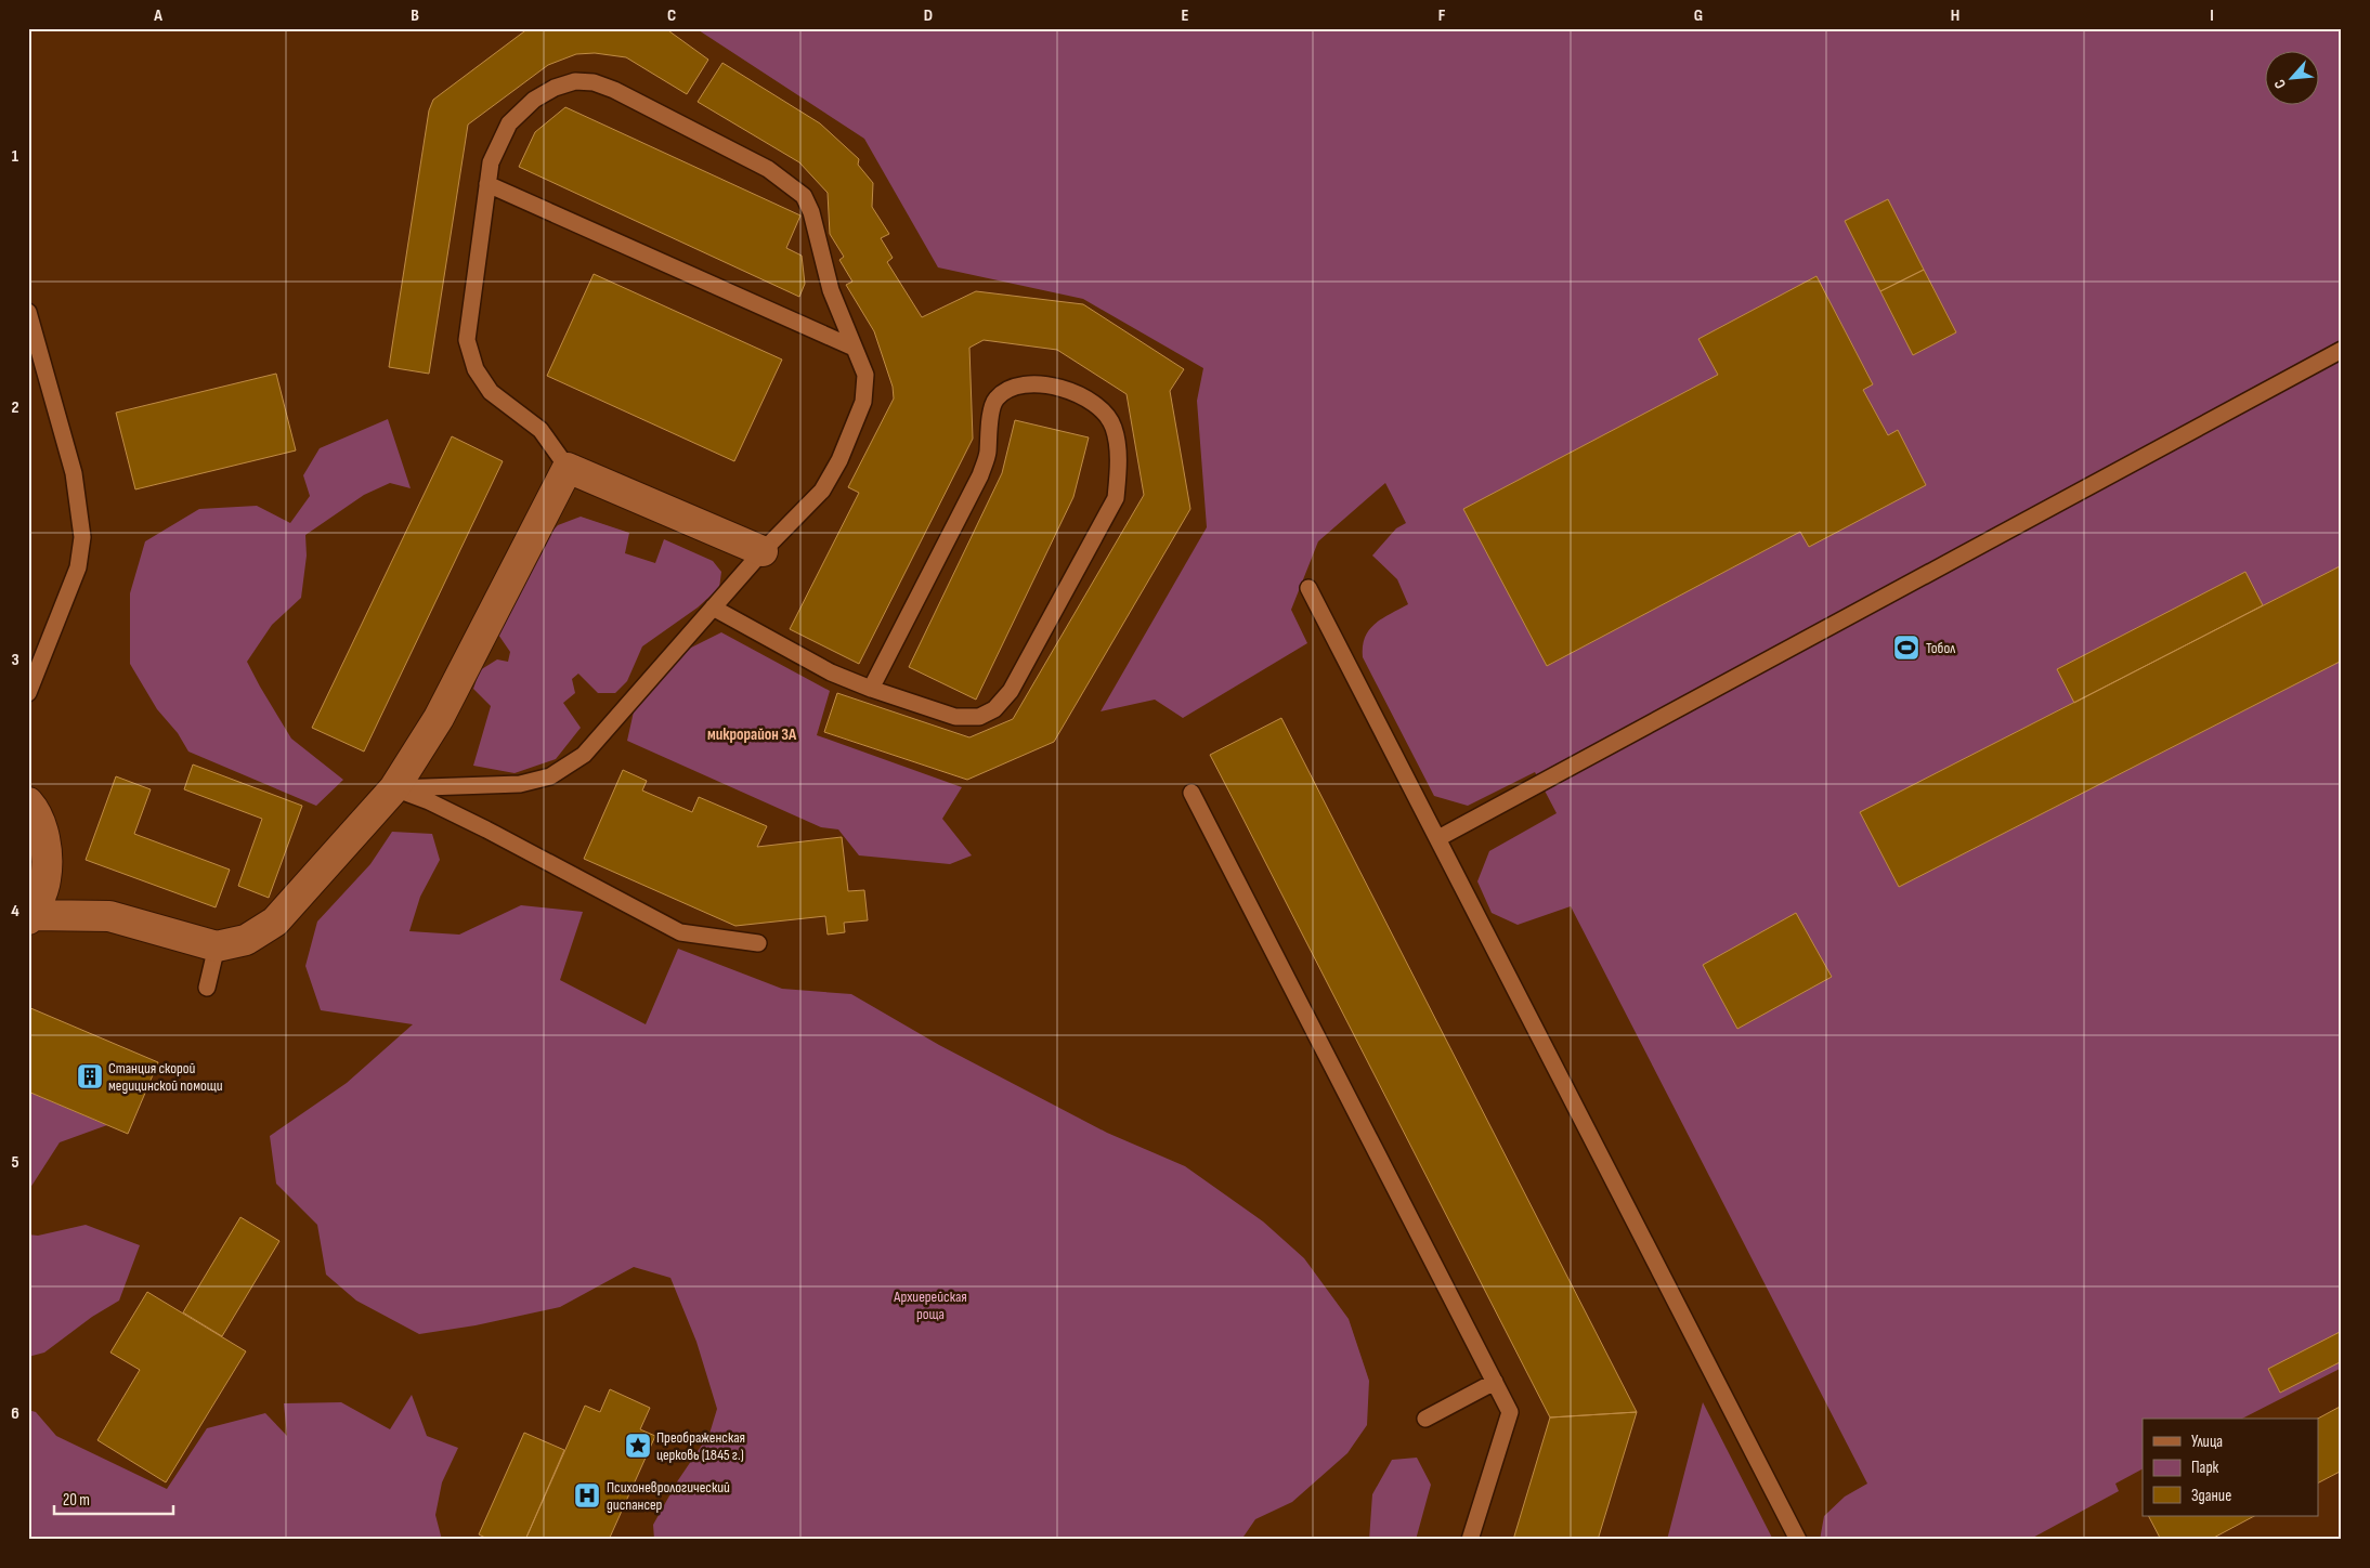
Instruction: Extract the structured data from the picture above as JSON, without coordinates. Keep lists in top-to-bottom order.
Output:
{
  "districts": ["микрорайон 3А"],
  "parks": ["Архиерейская роща"],
  "places": {
    "sports": ["Тобол"],
    "building": ["Станция скорой медицинской помощи"],
    "place": ["Преображенская церковь (1845 г.)"],
    "hospital": ["Психоневрологический диспансер"]
  },
  "legend": ["Улица", "Парк", "Здание"],
  "scale_bar": "20 m",
  "north": "bottom left",
  "grid": {
    "columns": [
      "A",
      "B",
      "C",
      "D",
      "E",
      "F",
      "G",
      "H",
      "I"
    ],
    "rows": [
      "1",
      "2",
      "3",
      "4",
      "5",
      "6"
    ]
  }
}
